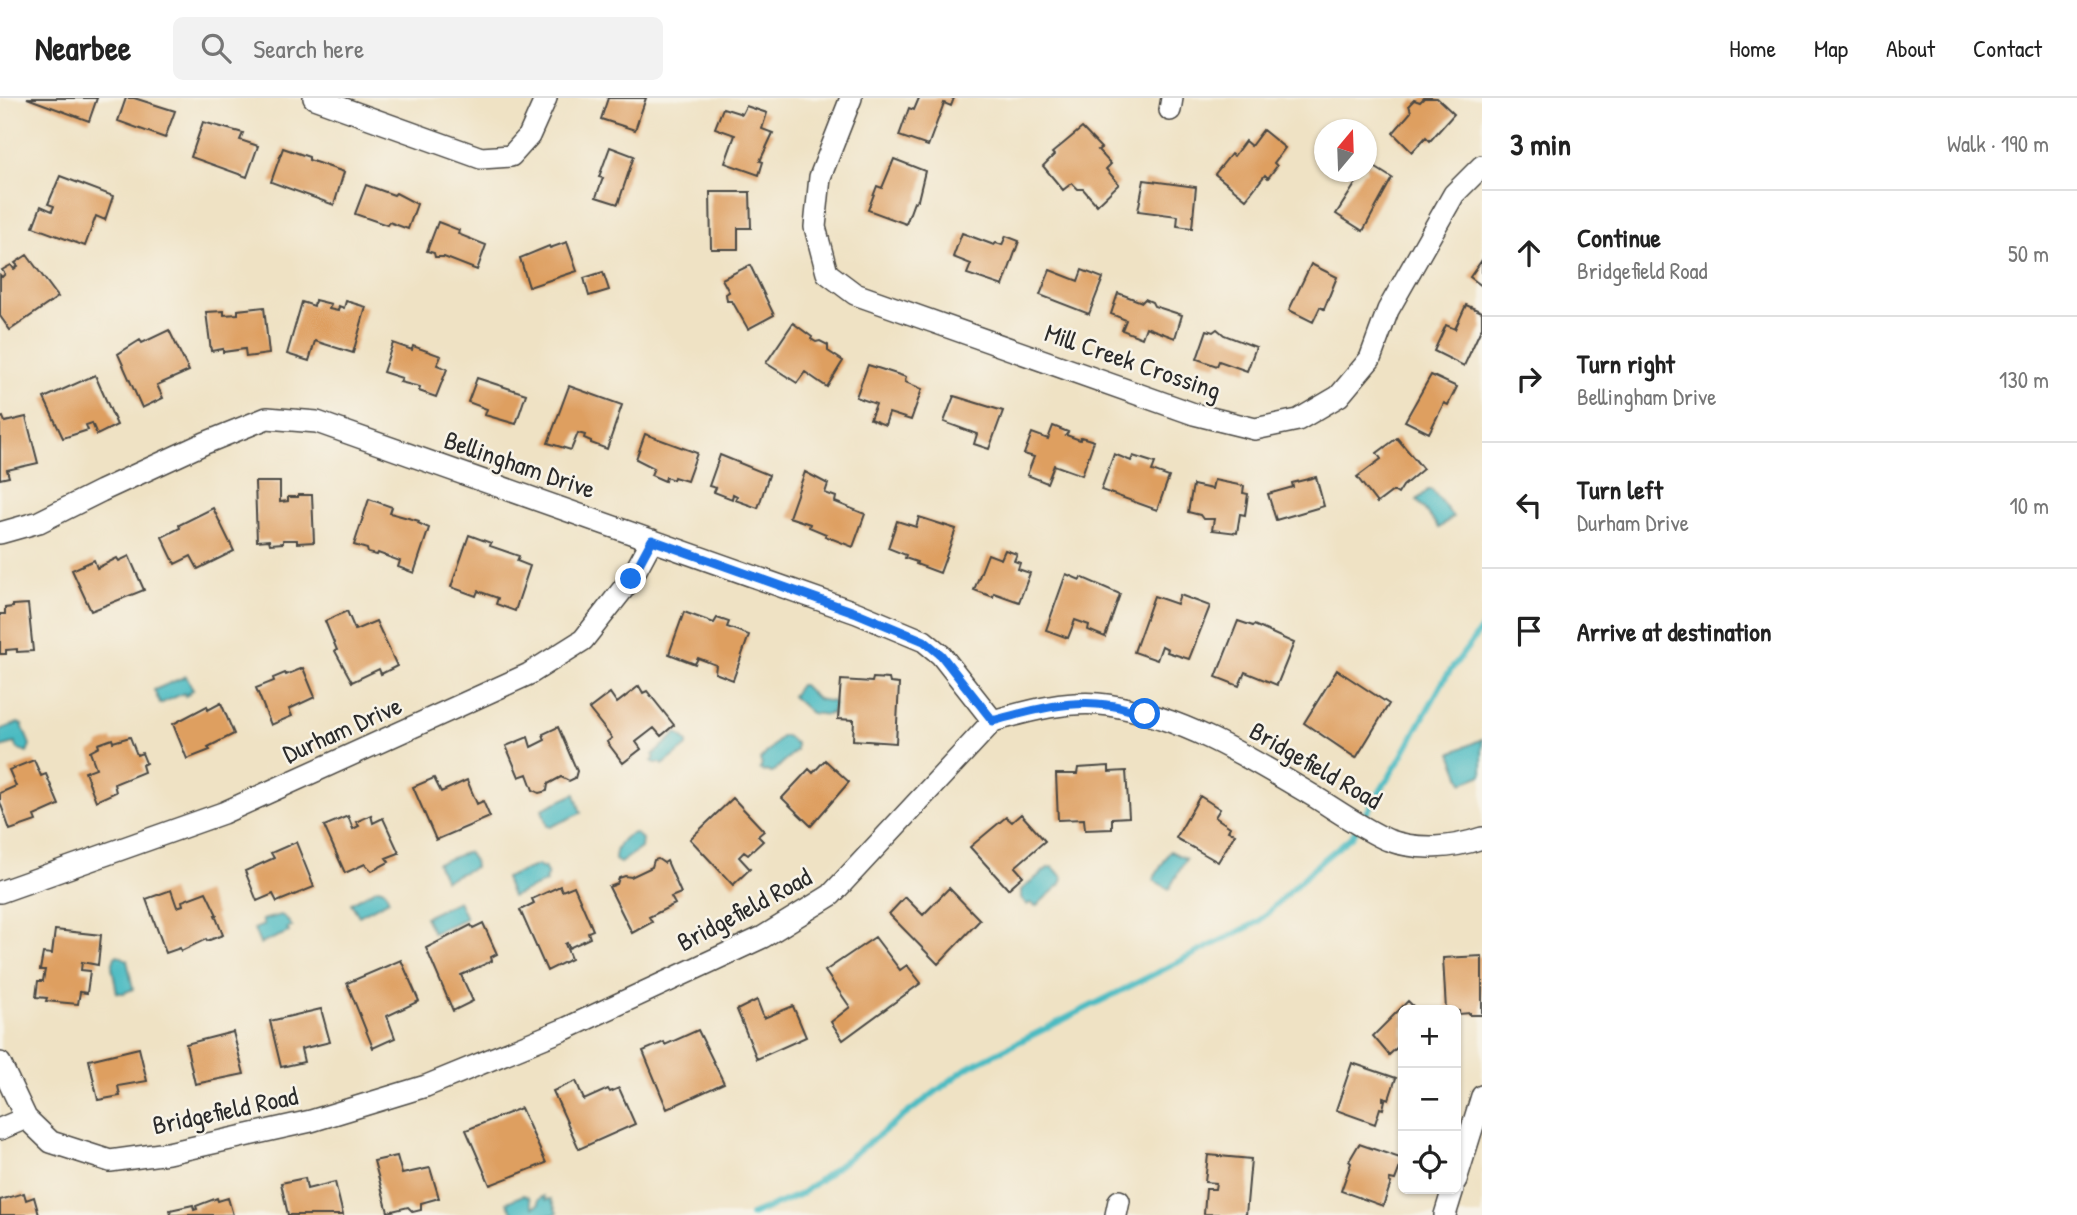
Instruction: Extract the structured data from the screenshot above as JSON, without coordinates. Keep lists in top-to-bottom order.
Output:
{
  "streets": {
    "street": [
      "Mill Creek Crossing",
      "Bellingham Drive",
      "Durham Drive",
      "Bridgefield Road"
    ]
  },
  "crossings": [
    ["Bellingham Drive", "Durham Drive"],
    ["Bellingham Drive", "Bridgefield Road"]
  ],
  "north": "top",
  "page": {
    "header": "Nearbee",
    "search": "Search here",
    "nav": [
      "Home",
      "Map",
      "About",
      "Contact"
    ],
    "heading": ["3 min", "Walk · 190 m"],
    "list": [
      ["Continue", "Bridgefield Road", "50 m"],
      ["Turn right", "Bellingham Drive", "130 m"],
      ["Turn left", "Durham Drive", "10 m"],
      "Arrive at destination"
    ],
    "map_buttons": ["+", "−"]
  }
}
